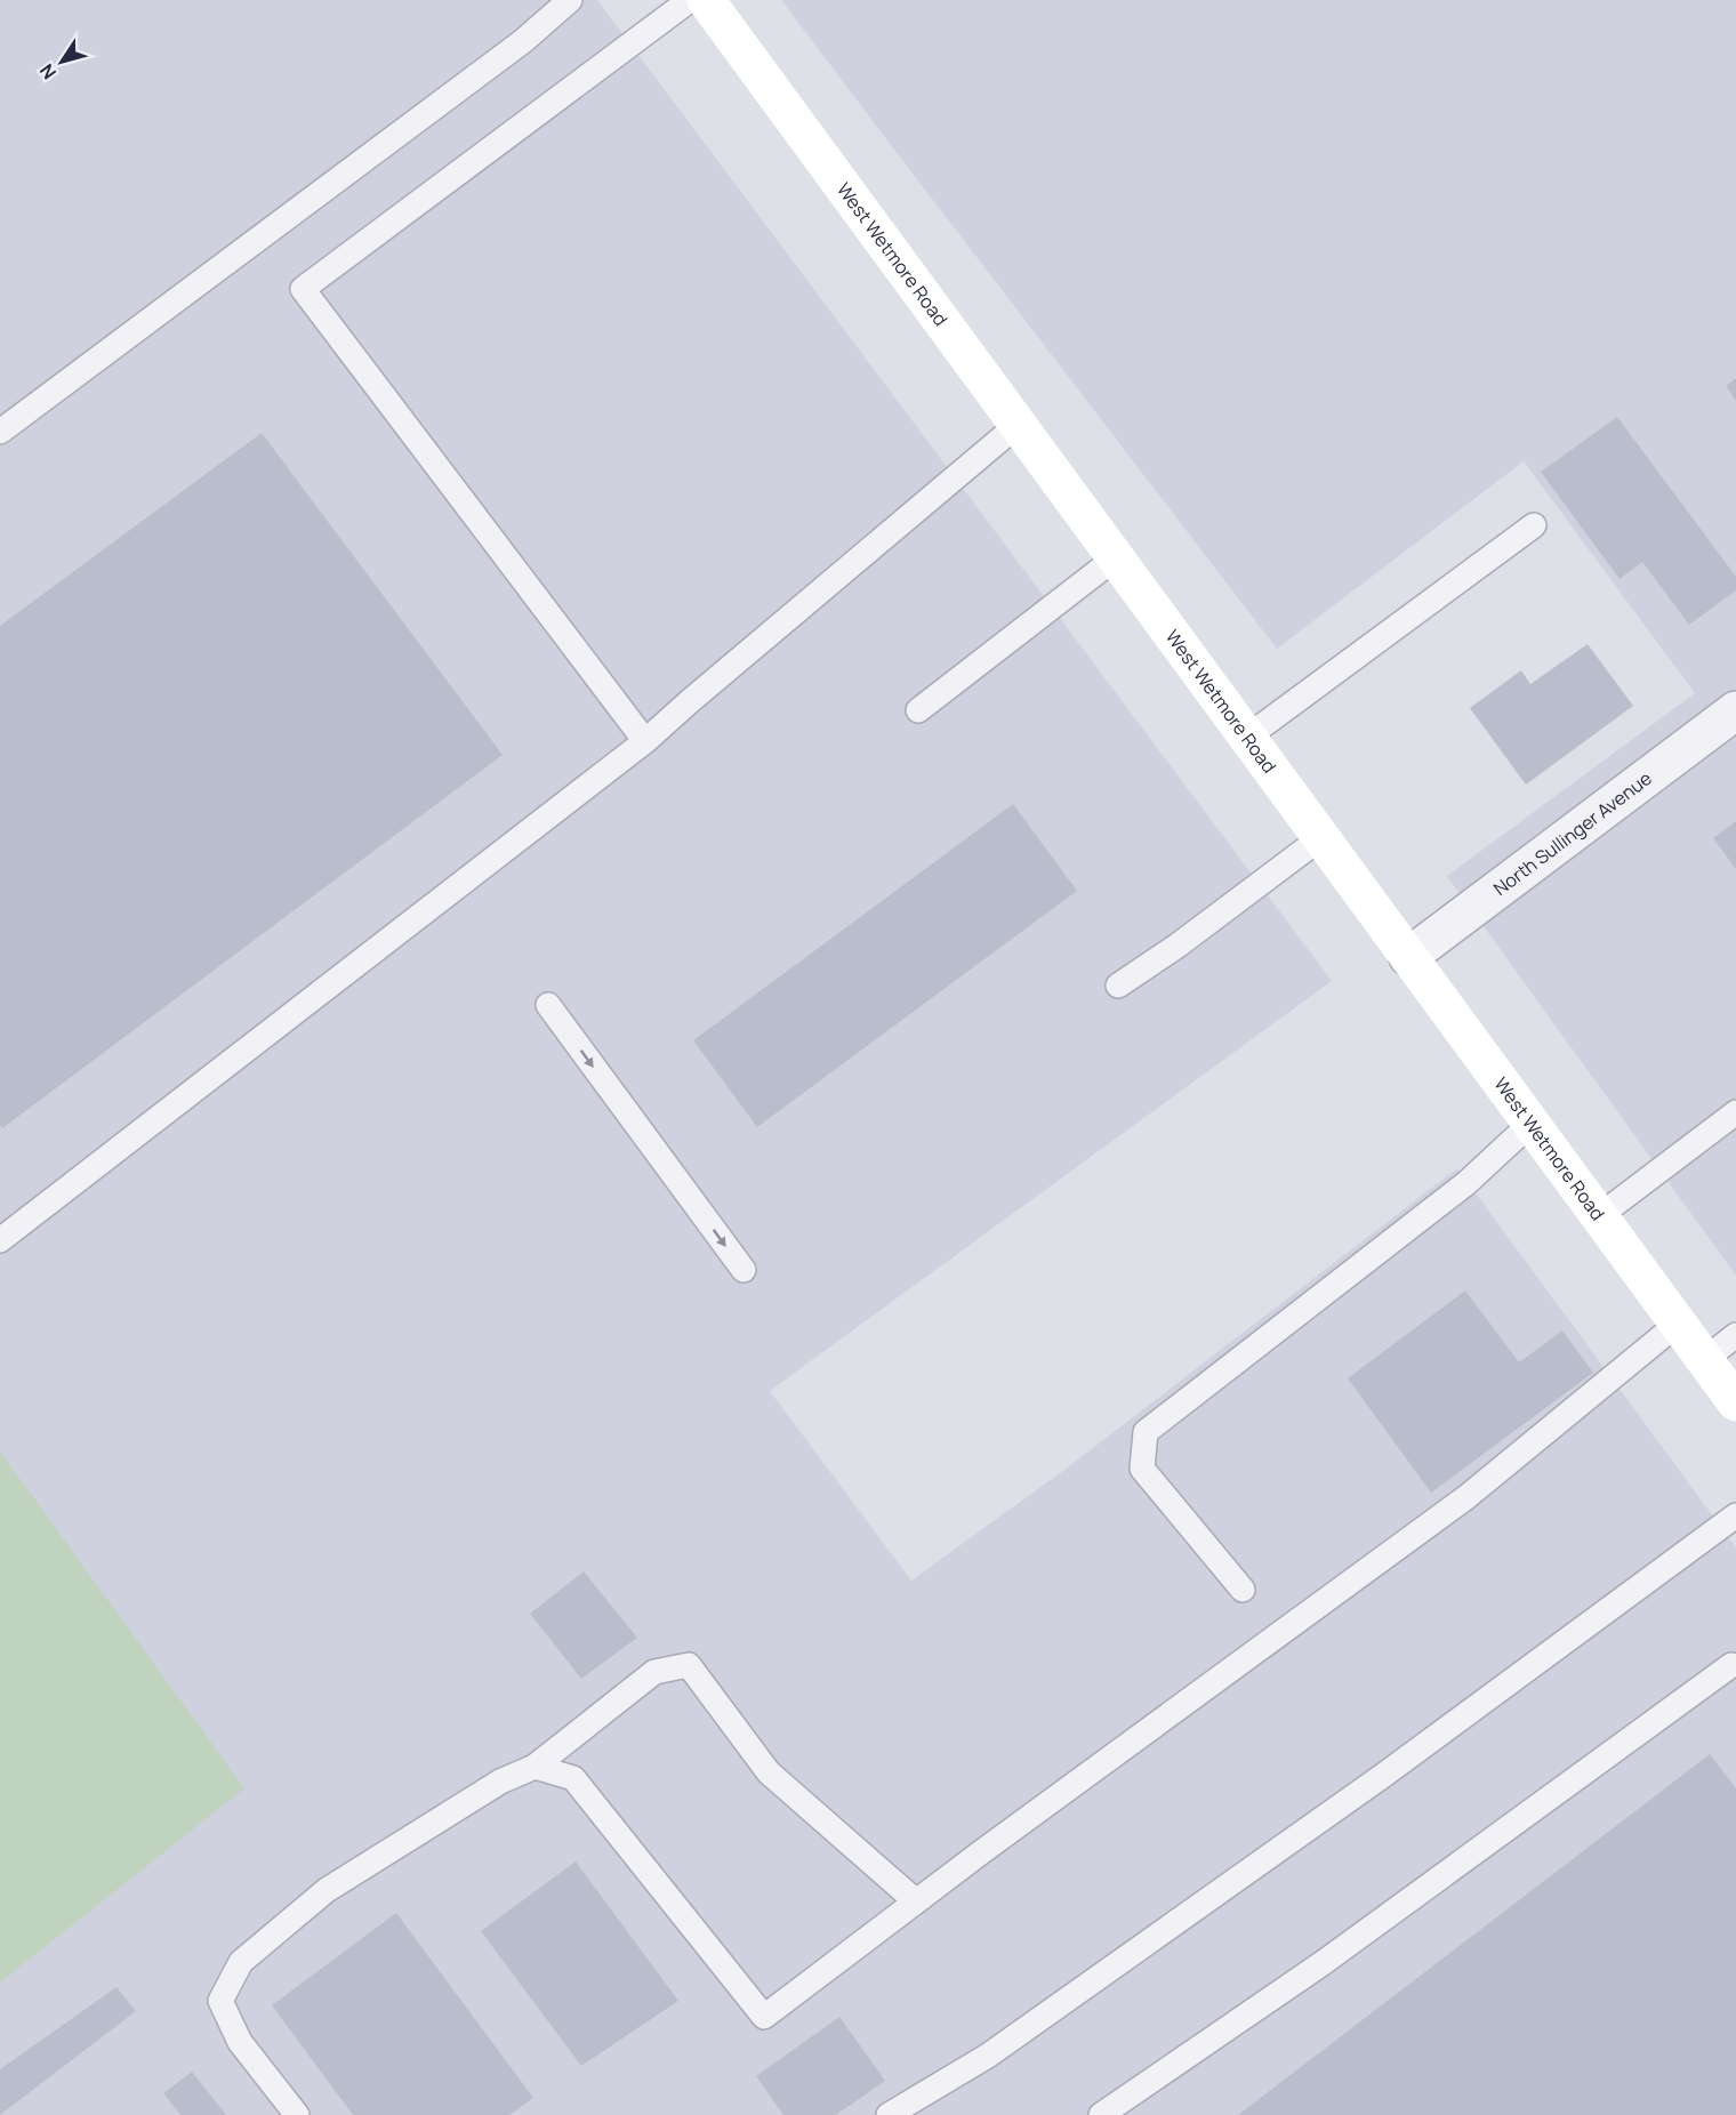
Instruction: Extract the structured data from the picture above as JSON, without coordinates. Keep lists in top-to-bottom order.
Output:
{
  "streets": {
    "street": ["West Wetmore Road", "North Sullinger Avenue"]
  },
  "crossings": [
    ["West Wetmore Road", "North Sullinger Avenue"]
  ],
  "north": "bottom left"
}
